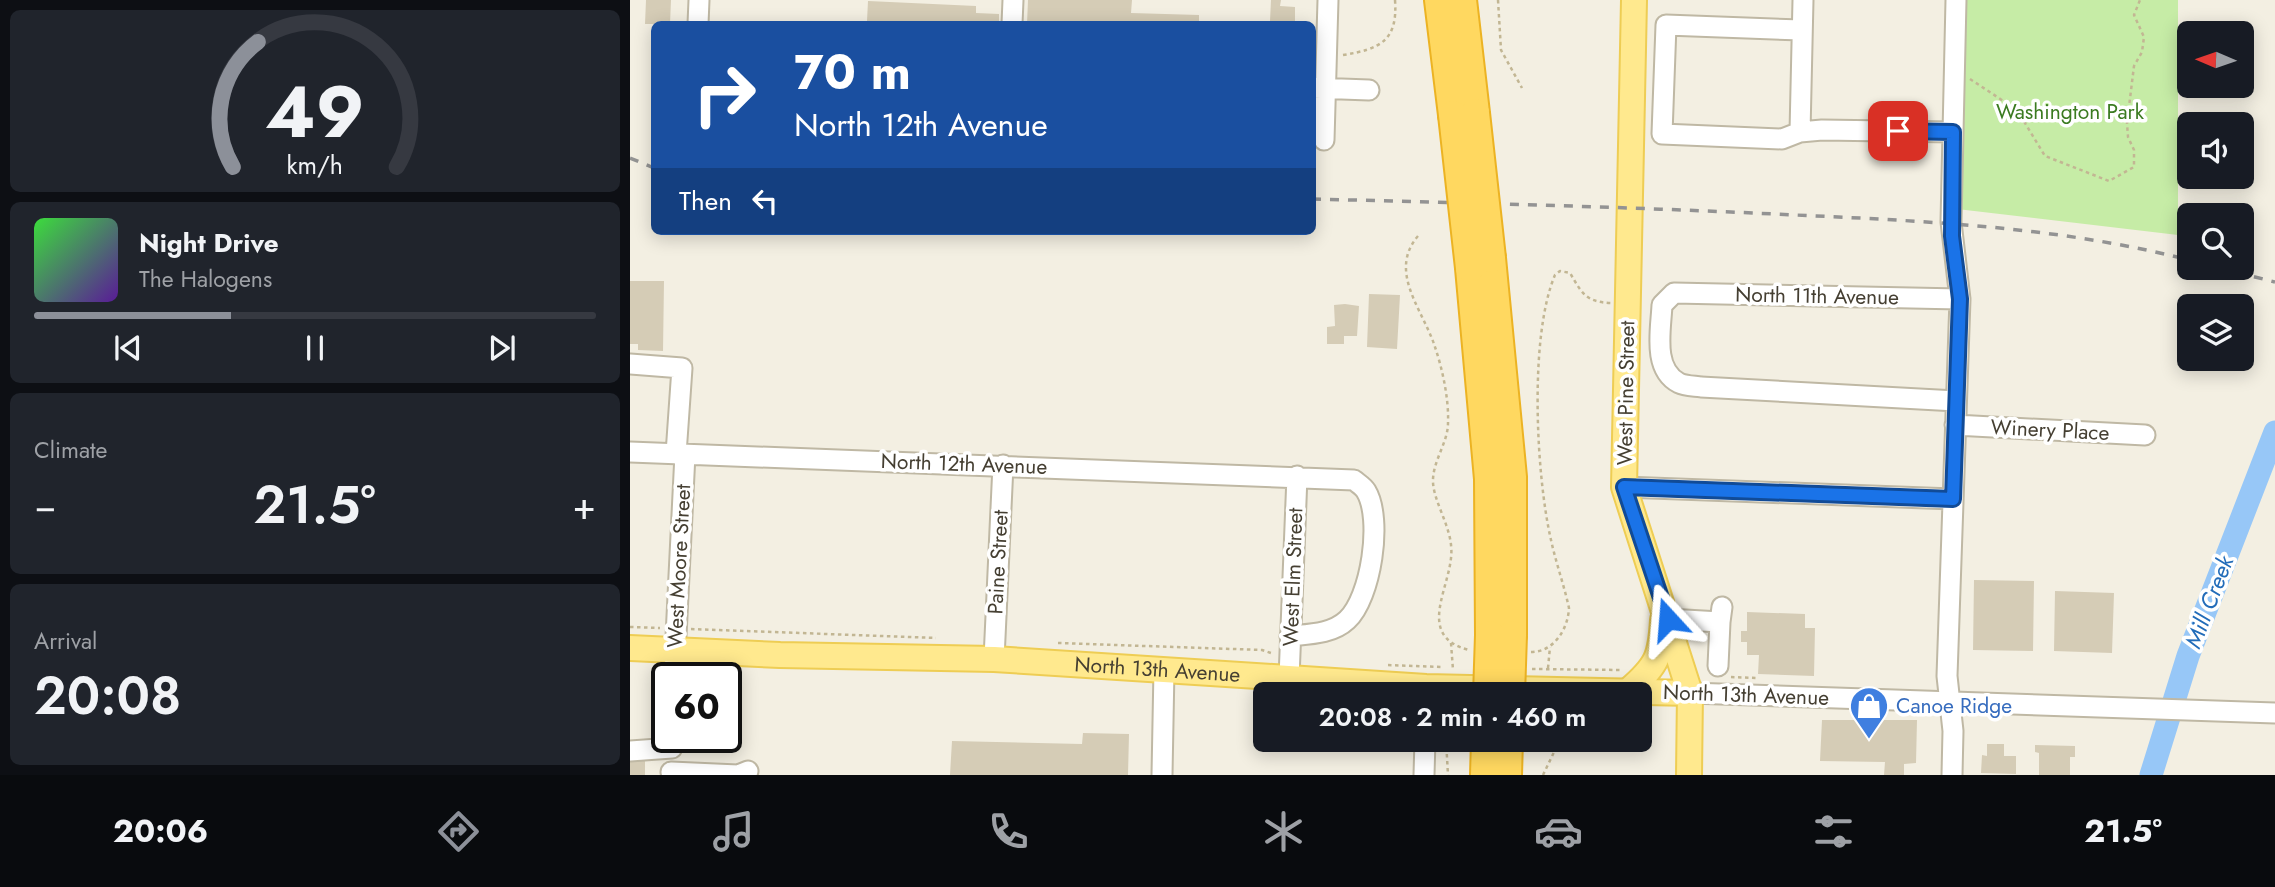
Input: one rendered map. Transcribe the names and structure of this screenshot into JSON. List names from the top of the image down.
{
  "streets": {
    "main road": ["West Pine Street", "North 13th Avenue"],
    "street": [
      "North 11th Avenue",
      "Winery Place",
      "North 12th Avenue",
      "Paine Street",
      "West Moore Street",
      "West Elm Street"
    ]
  },
  "crossings": [
    ["West Pine Street", "North 13th Avenue"],
    ["North 12th Avenue", "Paine Street"],
    ["North 12th Avenue", "West Moore Street"],
    ["North 12th Avenue", "West Elm Street"],
    ["Paine Street", "North 13th Avenue"],
    ["West Moore Street", "North 13th Avenue"],
    ["West Elm Street", "North 13th Avenue"]
  ],
  "water": ["Mill Creek"],
  "parks": ["Washington Park"],
  "places": {
    "shop": ["Canoe Ridge"]
  },
  "north": "left",
  "page": {
    "turn": ["70 m", "North 12th Avenue"],
    "then": "Then",
    "song": ["Night Drive", "The Halogens"],
    "tile": [
      "Climate",
      ["Arrival", "20:08"]
    ],
    "heat": ["−", "21.5°", "+"],
    "limit": "60",
    "trip": "20:08 · 2 min · 460 m",
    "tabs": ["20:06", "21.5°"],
    "gauge": ["49", "km/h"]
  }
}
